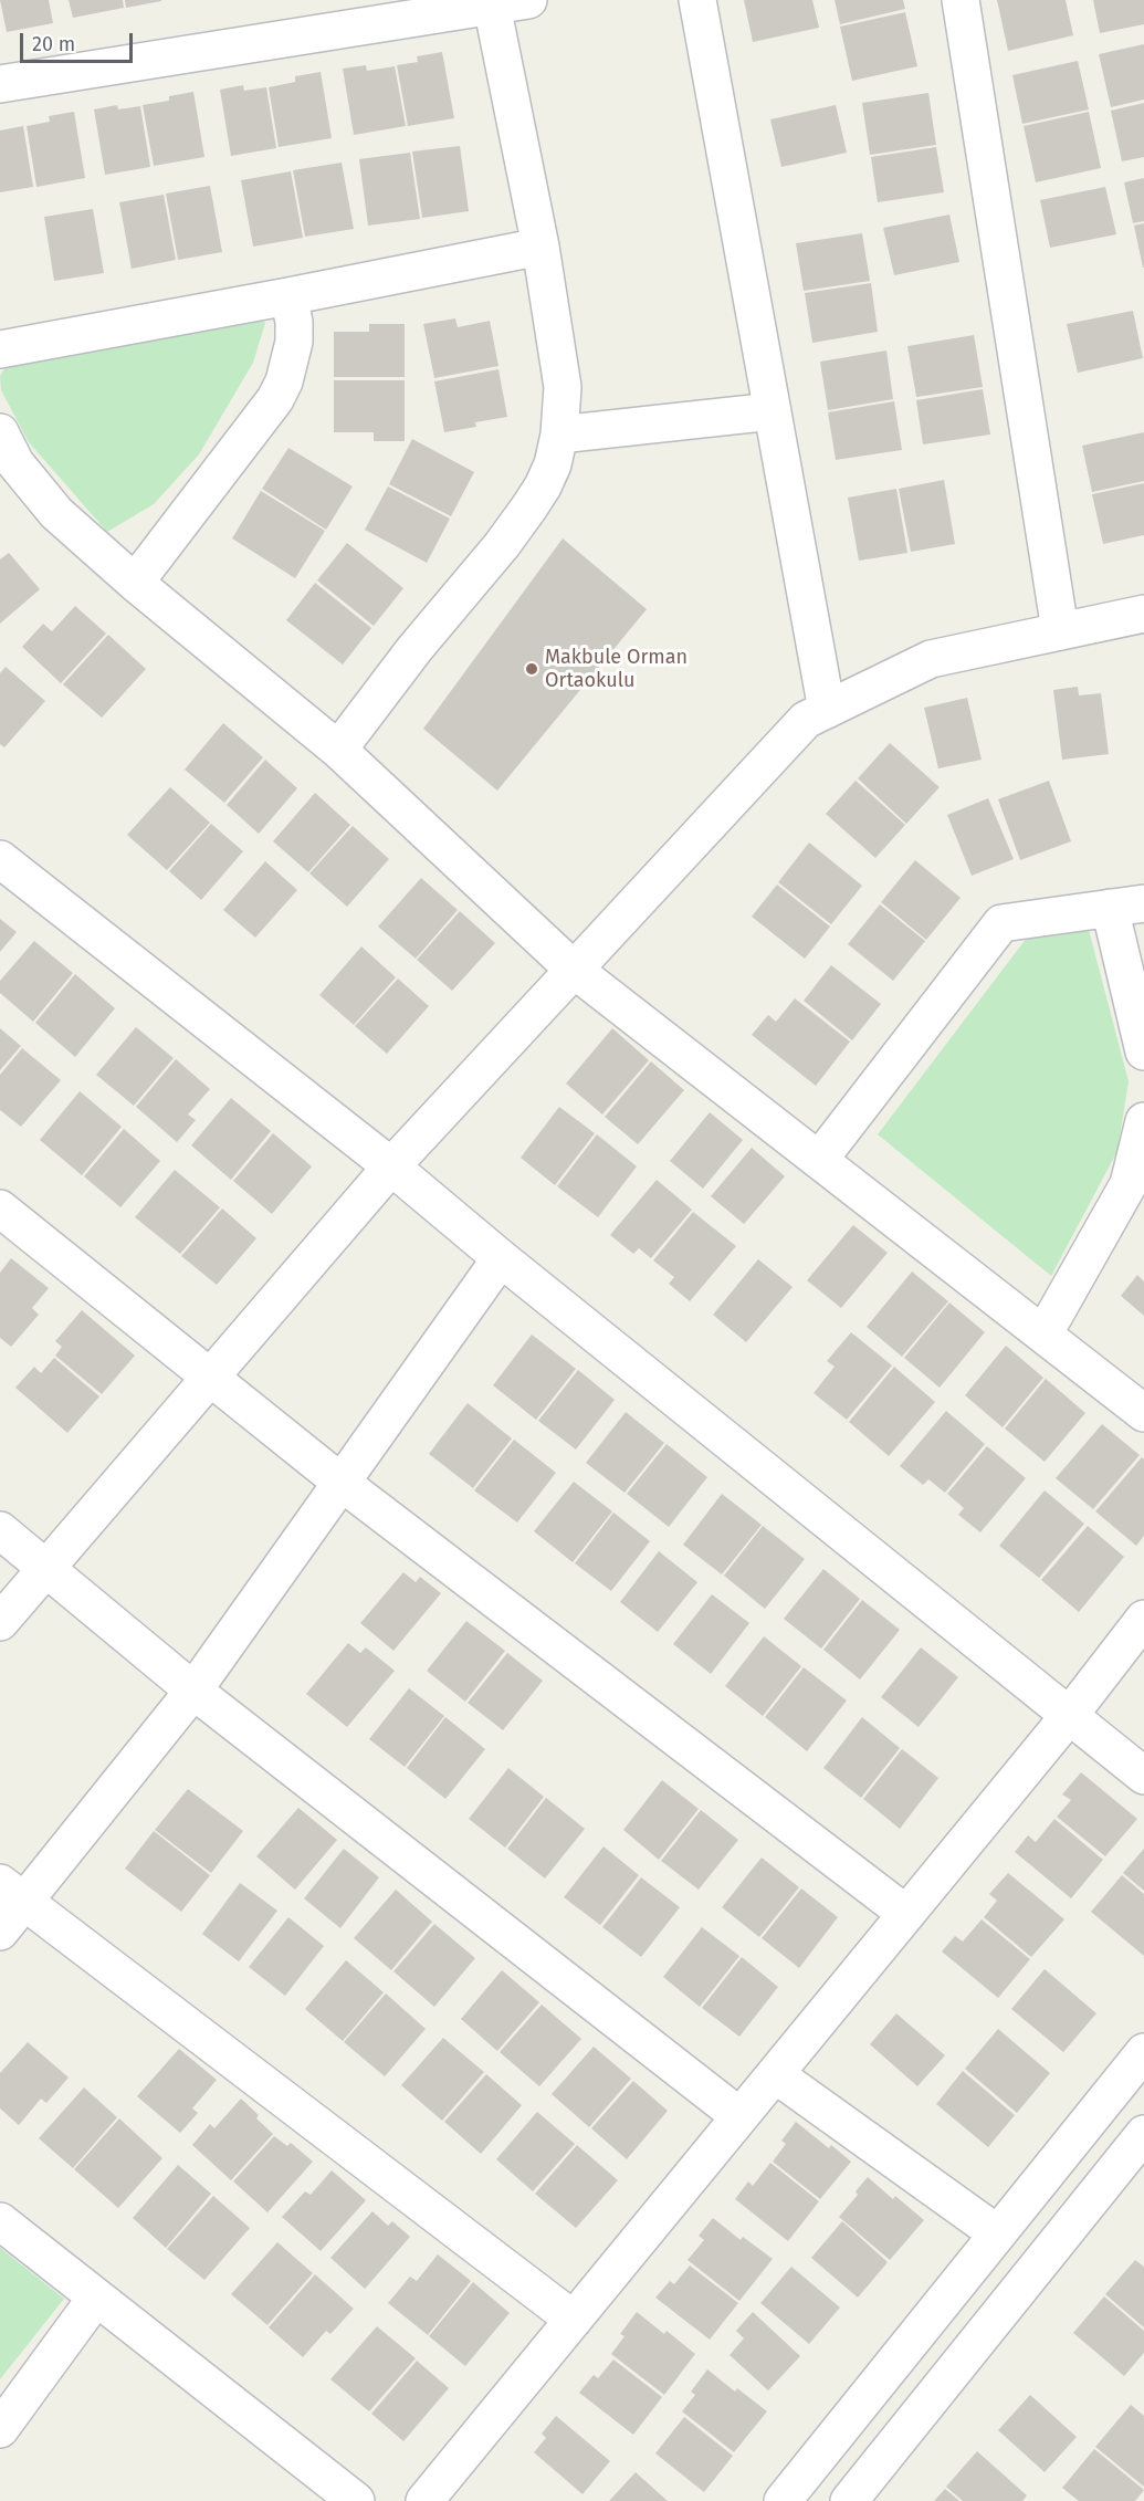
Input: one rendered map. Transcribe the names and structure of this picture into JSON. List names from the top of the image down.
{
  "places": ["Makbule Orman Ortaokulu"],
  "scale_bar": "20 m"
}
